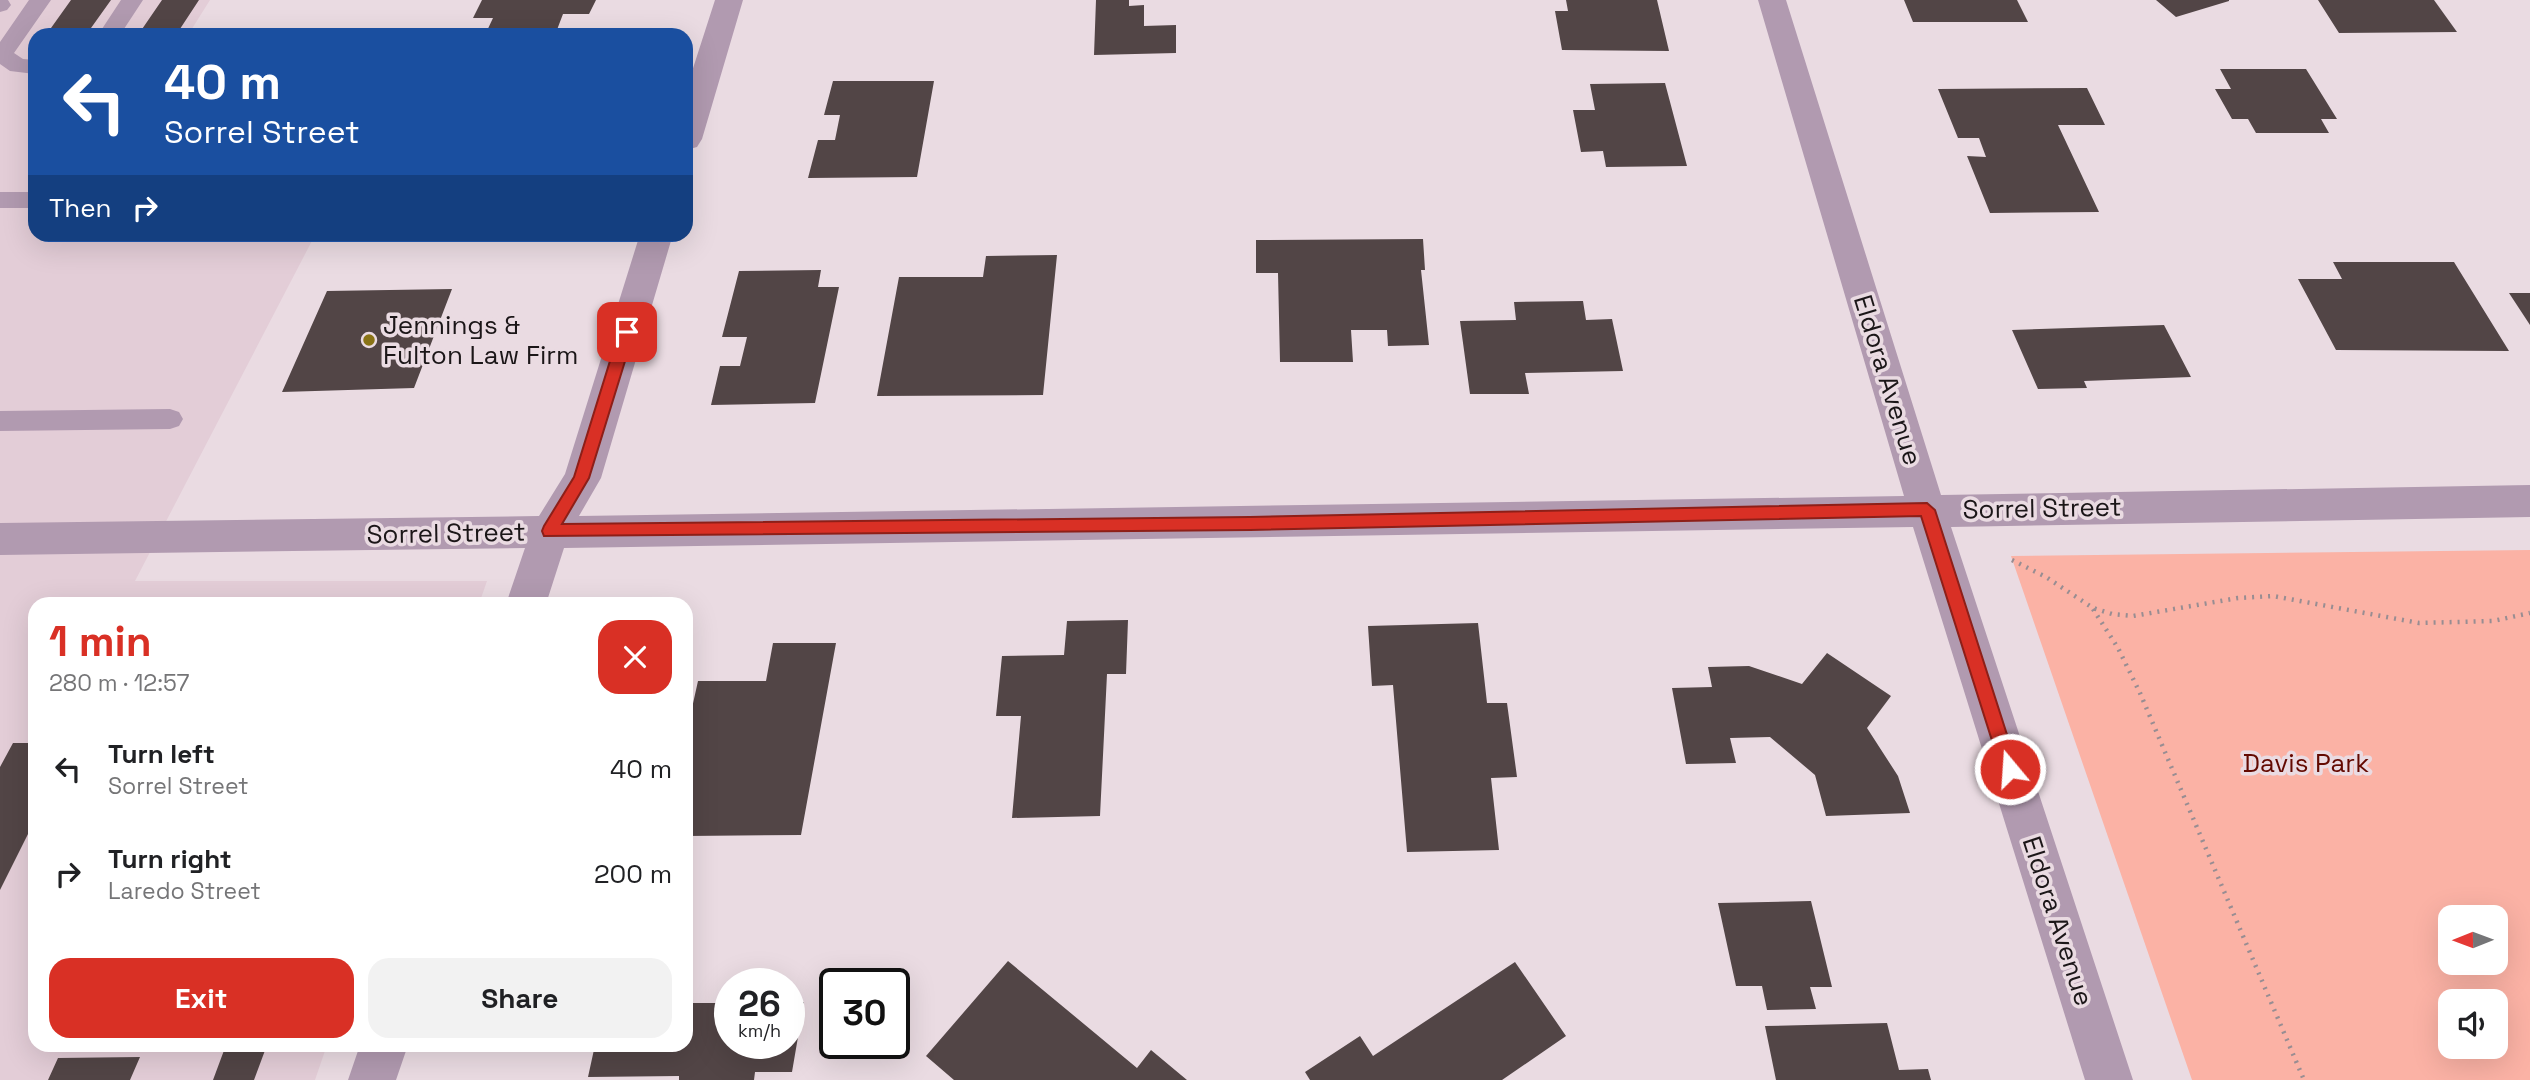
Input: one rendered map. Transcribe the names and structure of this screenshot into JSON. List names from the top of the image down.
{
  "streets": {
    "street": ["Eldora Avenue", "Sorrel Street"]
  },
  "crossings": [
    ["Eldora Avenue", "Sorrel Street"]
  ],
  "parks": ["Davis Park"],
  "places": ["Jennings & Fulton Law Firm"],
  "north": "left",
  "page": {
    "turn": ["40 m", "Sorrel Street"],
    "then": "Then",
    "heading": ["1 min", "280 m · 12:57"],
    "list": [
      {
        "name": "Turn left",
        "note": "Sorrel Street",
        "value": "40 m"
      },
      {
        "name": "Turn right",
        "note": "Laredo Street",
        "value": "200 m"
      }
    ],
    "buttons": ["Exit", "Share"],
    "speed": "26 km/h",
    "limit": "30"
  }
}
